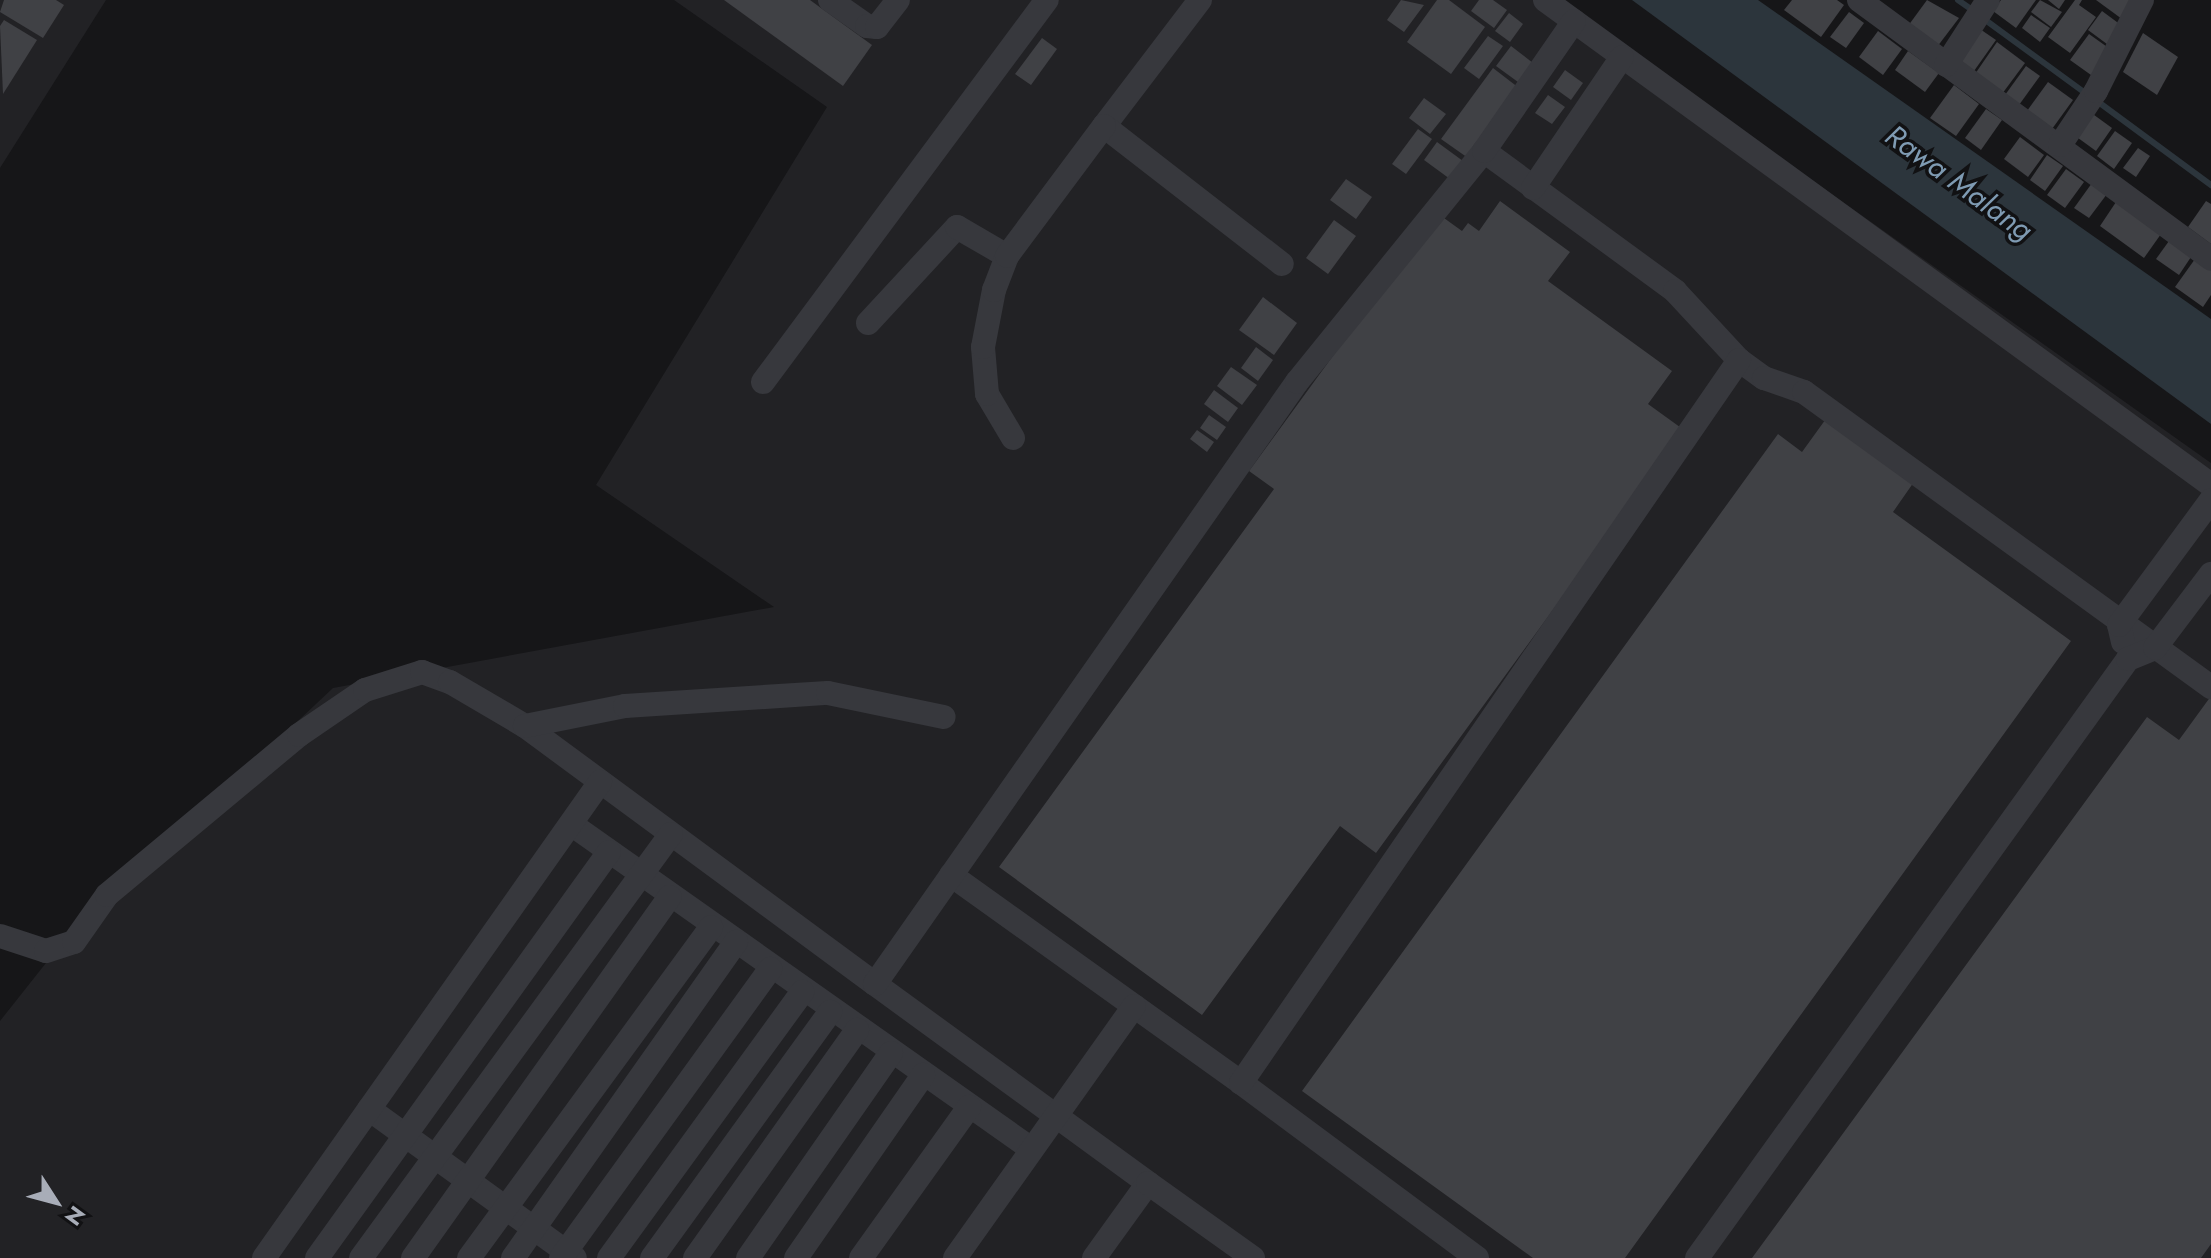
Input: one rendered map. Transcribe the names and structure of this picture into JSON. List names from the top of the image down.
{
  "water": ["Rawa Malang"],
  "north": "bottom right"
}
